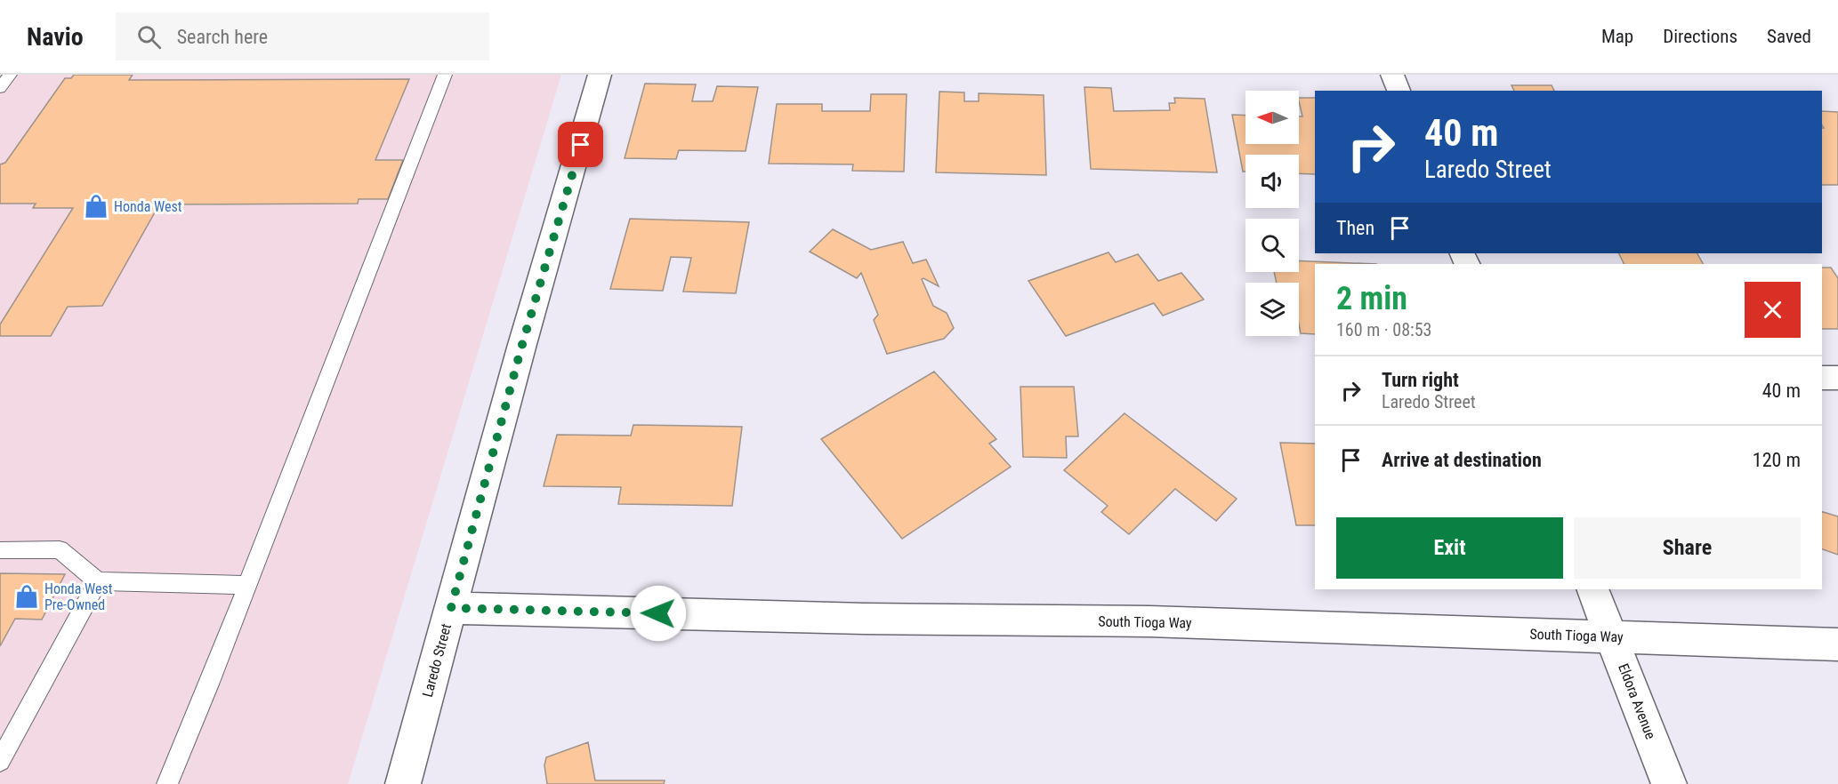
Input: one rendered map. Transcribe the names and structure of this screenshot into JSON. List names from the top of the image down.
{
  "streets": {
    "street": ["South Tioga Way", "Laredo Street", "Eldora Avenue"]
  },
  "crossings": [
    ["South Tioga Way", "Laredo Street"],
    ["South Tioga Way", "Eldora Avenue"]
  ],
  "places": {
    "shop": ["Honda West", "Honda West Pre-Owned"]
  },
  "north": "left",
  "page": {
    "header": "Navio",
    "search": "Search here",
    "nav": ["Map", "Directions", "Saved"],
    "turn": ["40 m", "Laredo Street"],
    "then": "Then",
    "heading": ["2 min", "160 m · 08:53"],
    "list": [
      {
        "name": "Turn right",
        "note": "Laredo Street",
        "value": "40 m"
      },
      {
        "name": "Arrive at destination",
        "value": "120 m"
      }
    ],
    "buttons": ["Exit", "Share"]
  }
}
